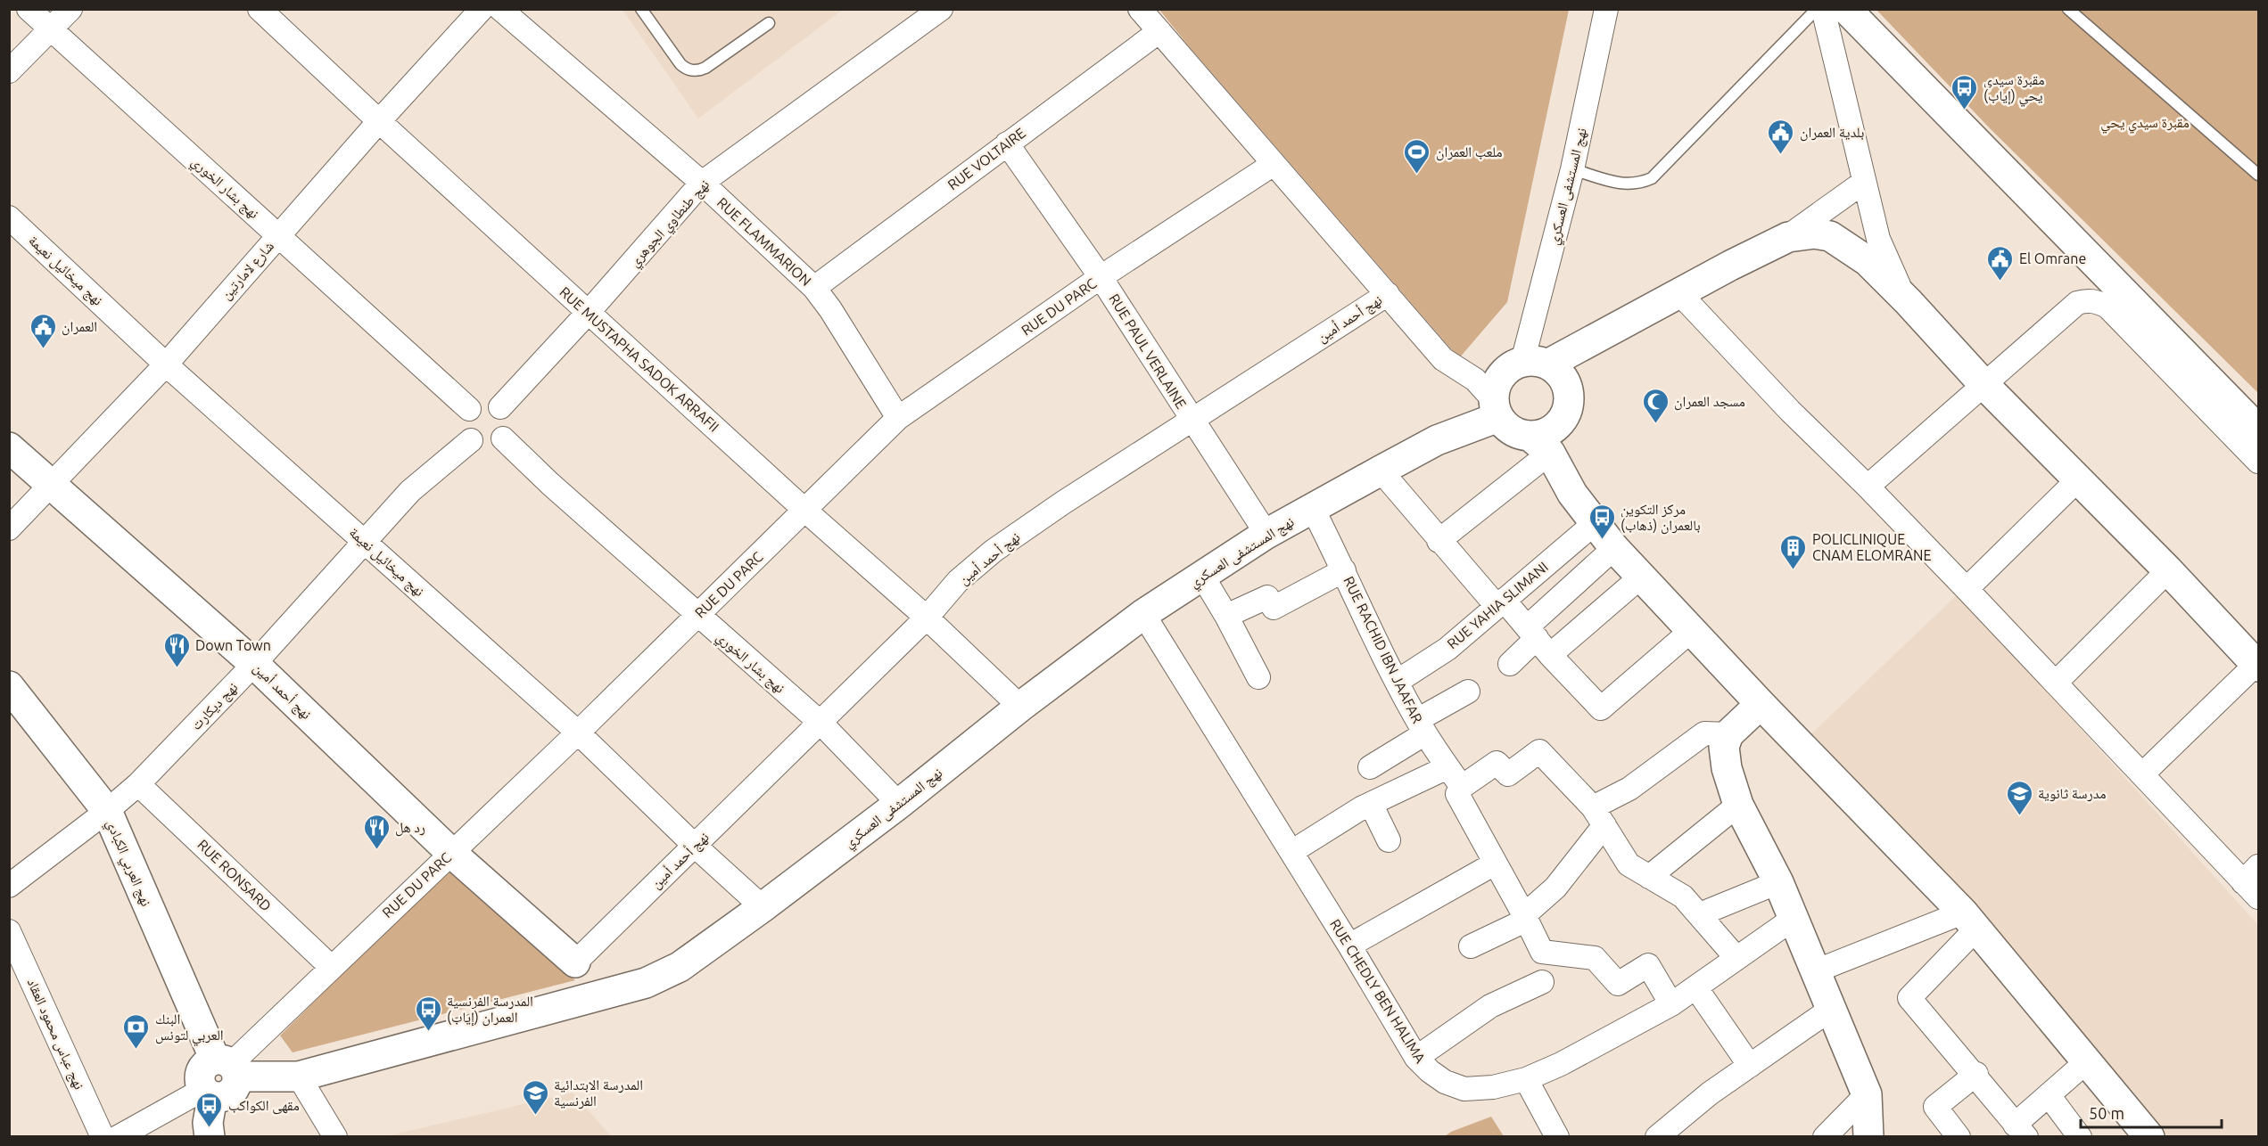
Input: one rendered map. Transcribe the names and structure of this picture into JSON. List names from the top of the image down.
{
  "streets": {
    "street": [
      "RUE VOLTAIRE",
      "نهج المستشفى العسكري",
      "نهج بشار الخوري",
      "نهج طنطاوي الجوهري",
      "RUE FLAMMARION",
      "نهج ميخائيل نعيمة",
      "شارع لامارتين",
      "RUE DU PARC",
      "نهج أحمد أمين",
      "RUE PAUL VERLAINE",
      "RUE MUSTAPHA SADOK ARRAFII",
      "RUE YAHIA SLIMANI",
      "RUE RACHID IBN JAAFAR",
      "نهج ديكارت",
      "نهج العربي الكبادي",
      "RUE RONSARD",
      "RUE CHEDLY BEN HALIMA",
      "نهج عباس محمود العقاد"
    ]
  },
  "crossings": [
    ["RUE VOLTAIRE", "RUE FLAMMARION"],
    ["RUE VOLTAIRE", "RUE PAUL VERLAINE"],
    ["نهج المستشفى العسكري", "نهج بشار الخوري"],
    ["نهج المستشفى العسكري", "نهج ميخائيل نعيمة"],
    ["نهج المستشفى العسكري", "RUE DU PARC"],
    ["نهج المستشفى العسكري", "RUE PAUL VERLAINE"],
    ["نهج المستشفى العسكري", "RUE MUSTAPHA SADOK ARRAFII"],
    ["نهج المستشفى العسكري", "RUE RACHID IBN JAAFAR"],
    ["نهج المستشفى العسكري", "نهج العربي الكبادي"],
    ["نهج المستشفى العسكري", "RUE CHEDLY BEN HALIMA"],
    ["نهج بشار الخوري", "نهج طنطاوي الجوهري"],
    ["نهج بشار الخوري", "شارع لامارتين"],
    ["نهج بشار الخوري", "RUE DU PARC"],
    ["نهج بشار الخوري", "نهج أحمد أمين"],
    ["نهج بشار الخوري", "نهج ديكارت"],
    ["نهج طنطاوي الجوهري", "RUE FLAMMARION"],
    ["نهج طنطاوي الجوهري", "RUE MUSTAPHA SADOK ARRAFII"],
    ["نهج طنطاوي الجوهري", "نهج ديكارت"],
    ["RUE FLAMMARION", "RUE DU PARC"],
    ["نهج ميخائيل نعيمة", "شارع لامارتين"],
    ["نهج ميخائيل نعيمة", "RUE DU PARC"],
    ["نهج ميخائيل نعيمة", "نهج أحمد أمين"],
    ["نهج ميخائيل نعيمة", "نهج ديكارت"],
    ["شارع لامارتين", "نهج أحمد أمين"],
    ["شارع لامارتين", "RUE MUSTAPHA SADOK ARRAFII"],
    ["RUE DU PARC", "نهج أحمد أمين"],
    ["RUE DU PARC", "RUE PAUL VERLAINE"],
    ["RUE DU PARC", "RUE MUSTAPHA SADOK ARRAFII"],
    ["RUE DU PARC", "نهج العربي الكبادي"],
    ["RUE DU PARC", "RUE RONSARD"],
    ["نهج أحمد أمين", "RUE PAUL VERLAINE"],
    ["نهج أحمد أمين", "RUE MUSTAPHA SADOK ARRAFII"],
    ["نهج أحمد أمين", "نهج ديكارت"],
    ["RUE YAHIA SLIMANI", "RUE RACHID IBN JAAFAR"],
    ["نهج ديكارت", "نهج العربي الكبادي"],
    ["نهج ديكارت", "RUE RONSARD"]
  ],
  "parks": ["مقبرة سيدي يحي"],
  "places": {
    "bus stop": [
      "مقبرة سيدي يحي (إياب)",
      "مركز التكوين بالعمران (ذهاب)",
      "المدرسة الفرنسية العمران (إياب)",
      "مقهى الكواكب"
    ],
    "public building": ["بلدية العمران", "El Omrane", "العمران"],
    "sports": ["ملعب العمران"],
    "mosque": ["مسجد العمران"],
    "building": ["POLICLINIQUE CNAM ELOMRANE"],
    "restaurant": ["Down Town", "رد هل"],
    "school or university": ["مدرسة ثانوية", "المدرسة الابتدائية الفرنسية"],
    "bank": ["البنك العربي لتونس"]
  },
  "scale_bar": "50 m"
}
